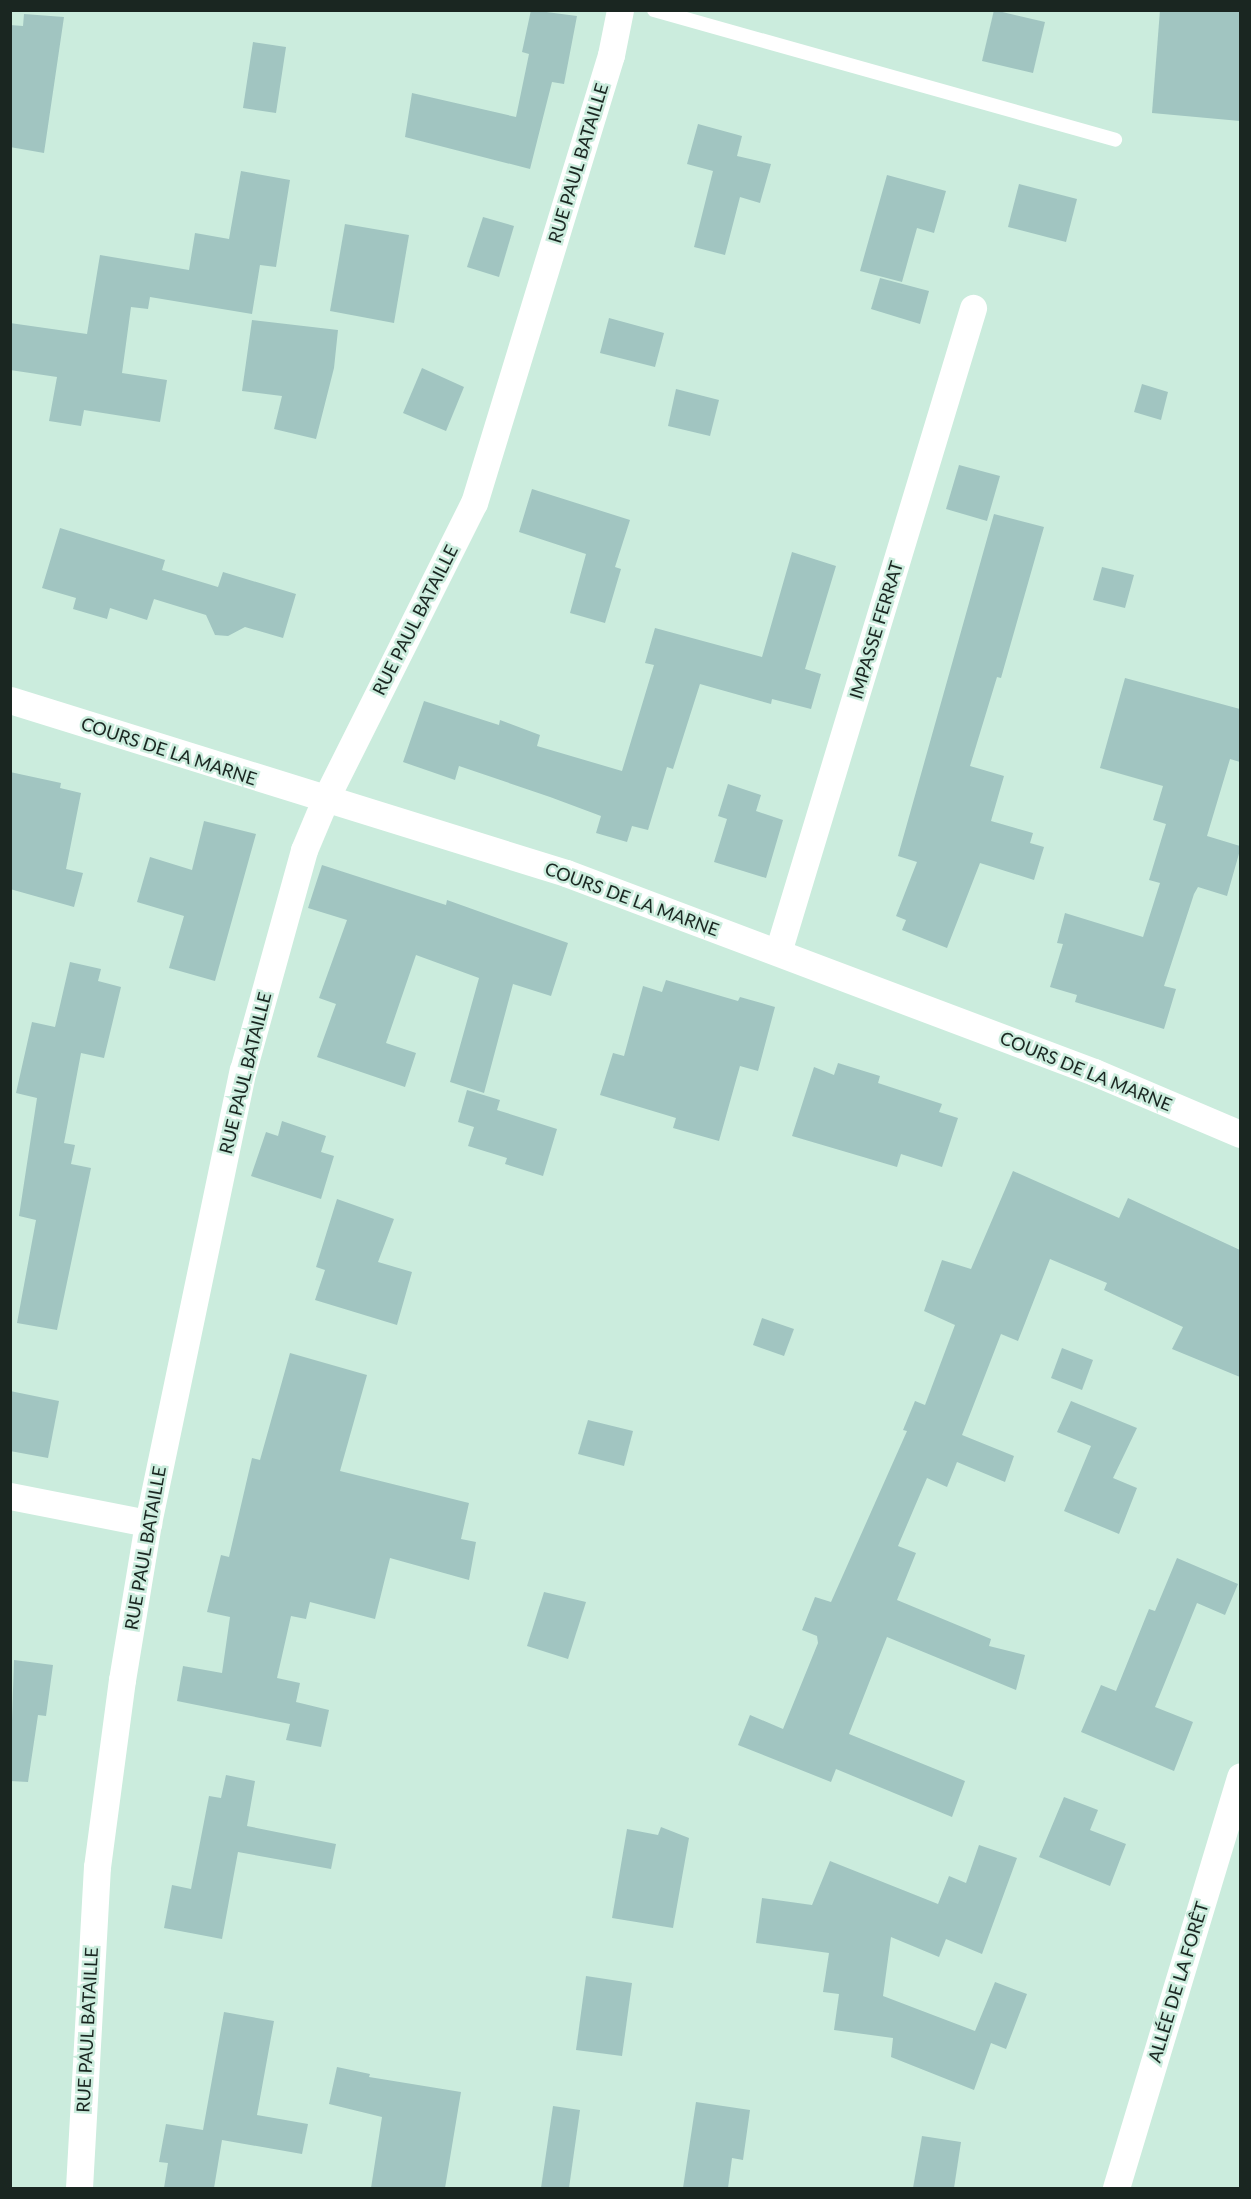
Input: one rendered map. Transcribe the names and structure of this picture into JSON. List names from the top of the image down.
{
  "streets": {
    "street": [
      "RUE PAUL BATAILLE",
      "IMPASSE FERRAT",
      "COURS DE LA MARNE",
      "ALLÉE DE LA FORÊT"
    ]
  },
  "crossings": [
    ["RUE PAUL BATAILLE", "COURS DE LA MARNE"],
    ["IMPASSE FERRAT", "COURS DE LA MARNE"]
  ]
}
